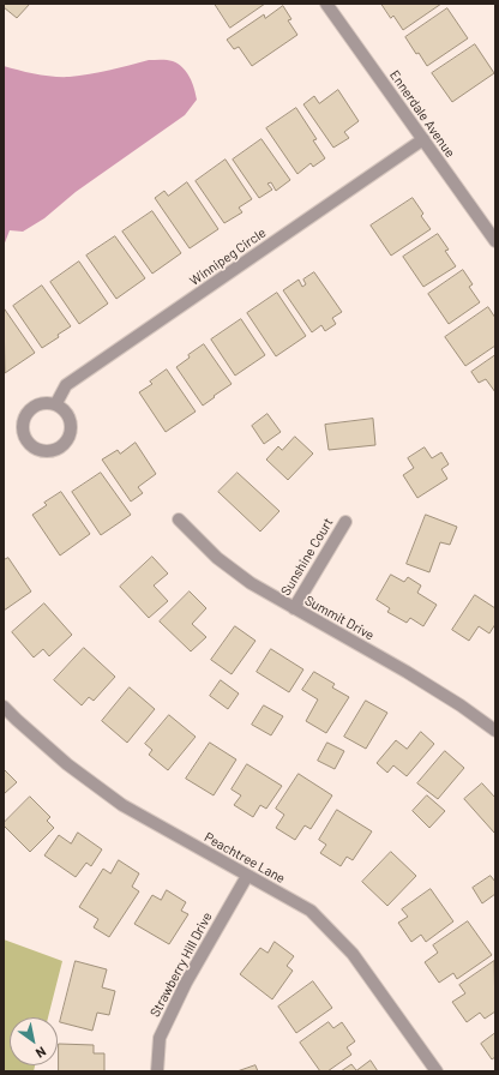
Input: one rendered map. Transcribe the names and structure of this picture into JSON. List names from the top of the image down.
{
  "streets": {
    "street": [
      "Ennerdale Avenue",
      "Winnipeg Circle",
      "Sunshine Court",
      "Summit Drive",
      "Peachtree Lane",
      "Strawberry Hill Drive"
    ]
  },
  "crossings": [
    ["Ennerdale Avenue", "Winnipeg Circle"],
    ["Sunshine Court", "Summit Drive"],
    ["Peachtree Lane", "Strawberry Hill Drive"]
  ],
  "north": "bottom right"
}
